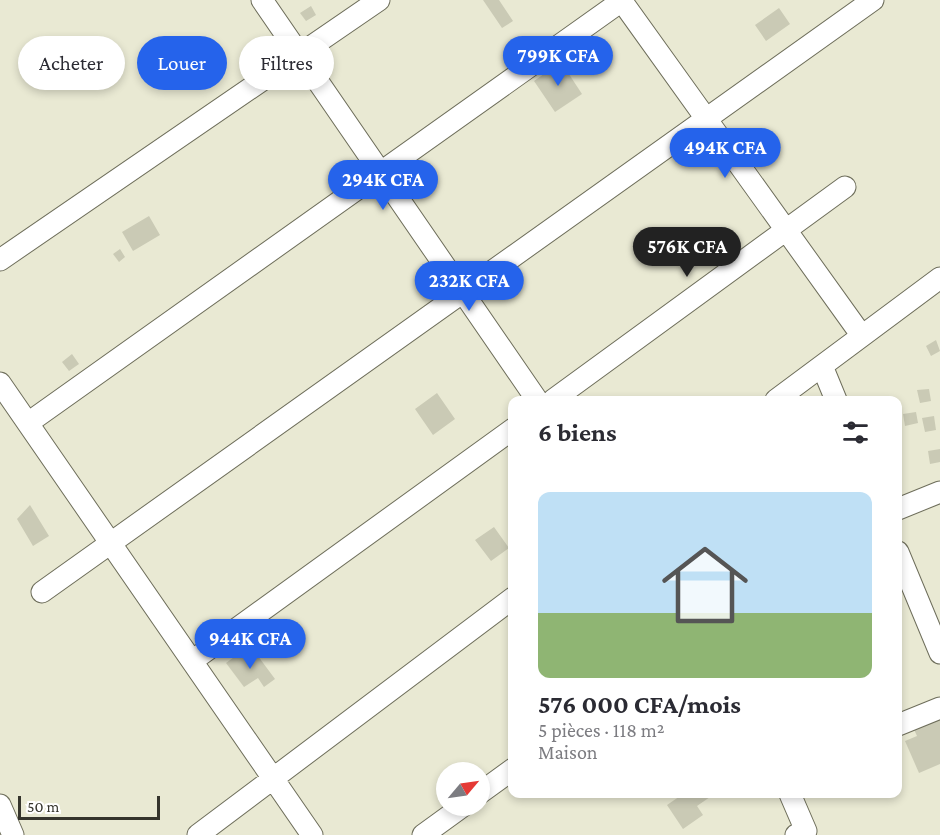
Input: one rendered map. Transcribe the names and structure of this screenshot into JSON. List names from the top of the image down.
{
  "scale_bar": "50 m",
  "north": "top right",
  "page": {
    "price": [
      "799K CFA",
      "494K CFA",
      "294K CFA",
      "576K CFA",
      "232K CFA",
      "944K CFA"
    ],
    "chip": ["Acheter", "Louer", "Filtres"],
    "heading": "6 biens",
    "list": [
      {
        "name": "576 000 CFA/mois",
        "note": "5 pièces · 118 m² · Maison"
      }
    ],
    "scale": "50 m"
  }
}
